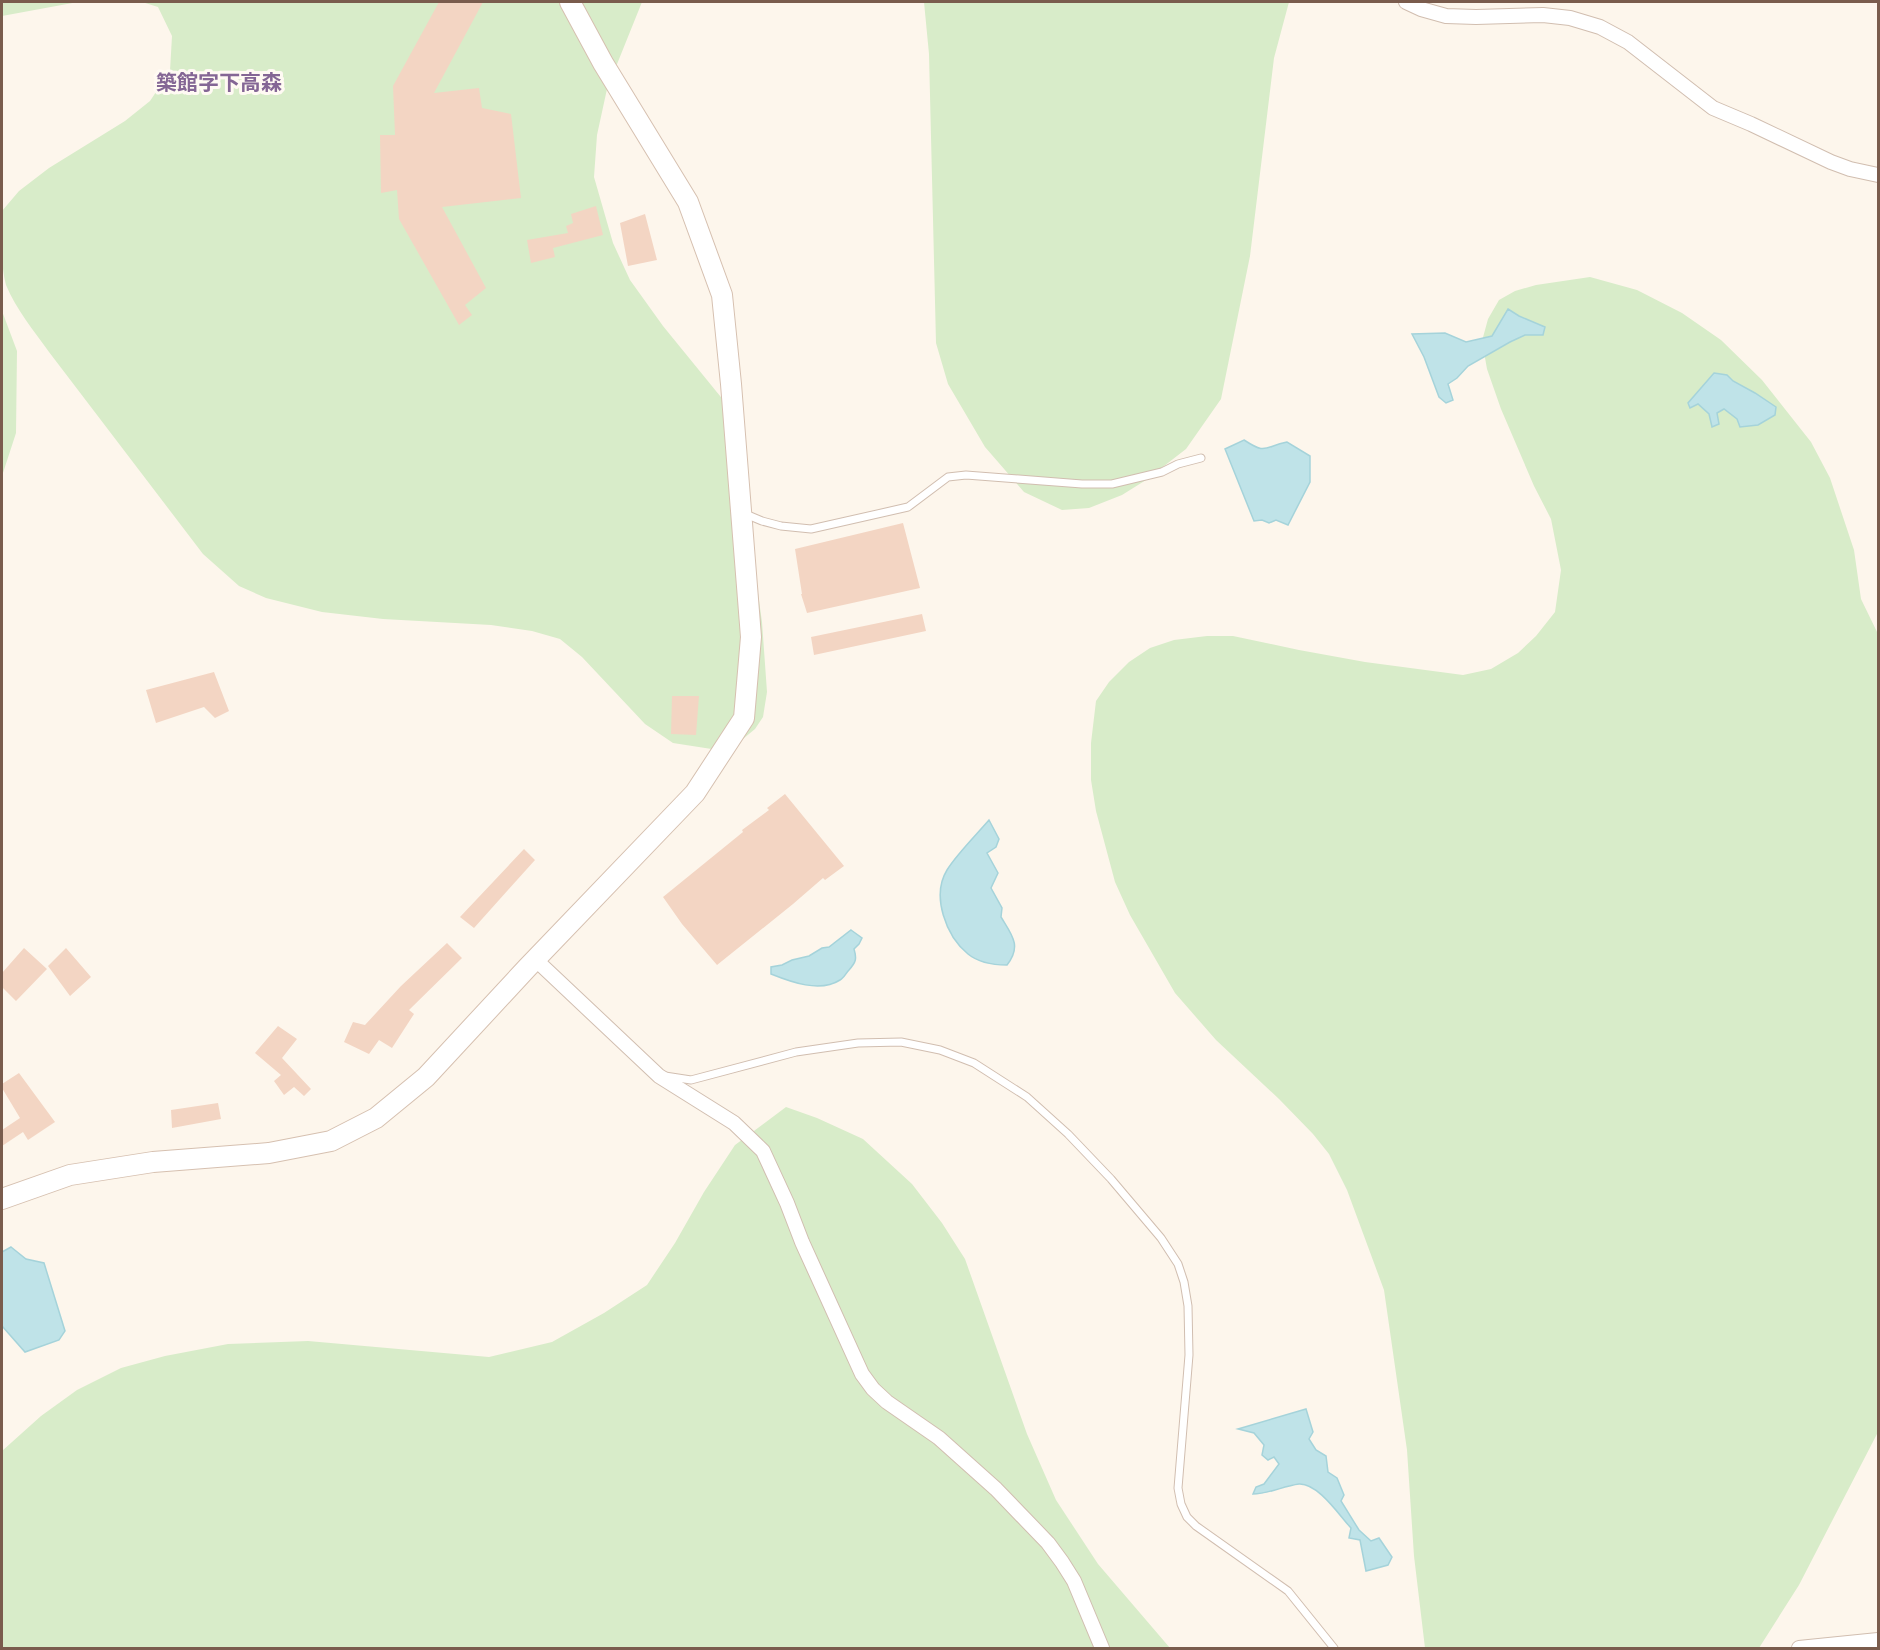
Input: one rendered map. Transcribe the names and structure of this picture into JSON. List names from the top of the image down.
{
  "districts": ["築館字下高森"]
}
